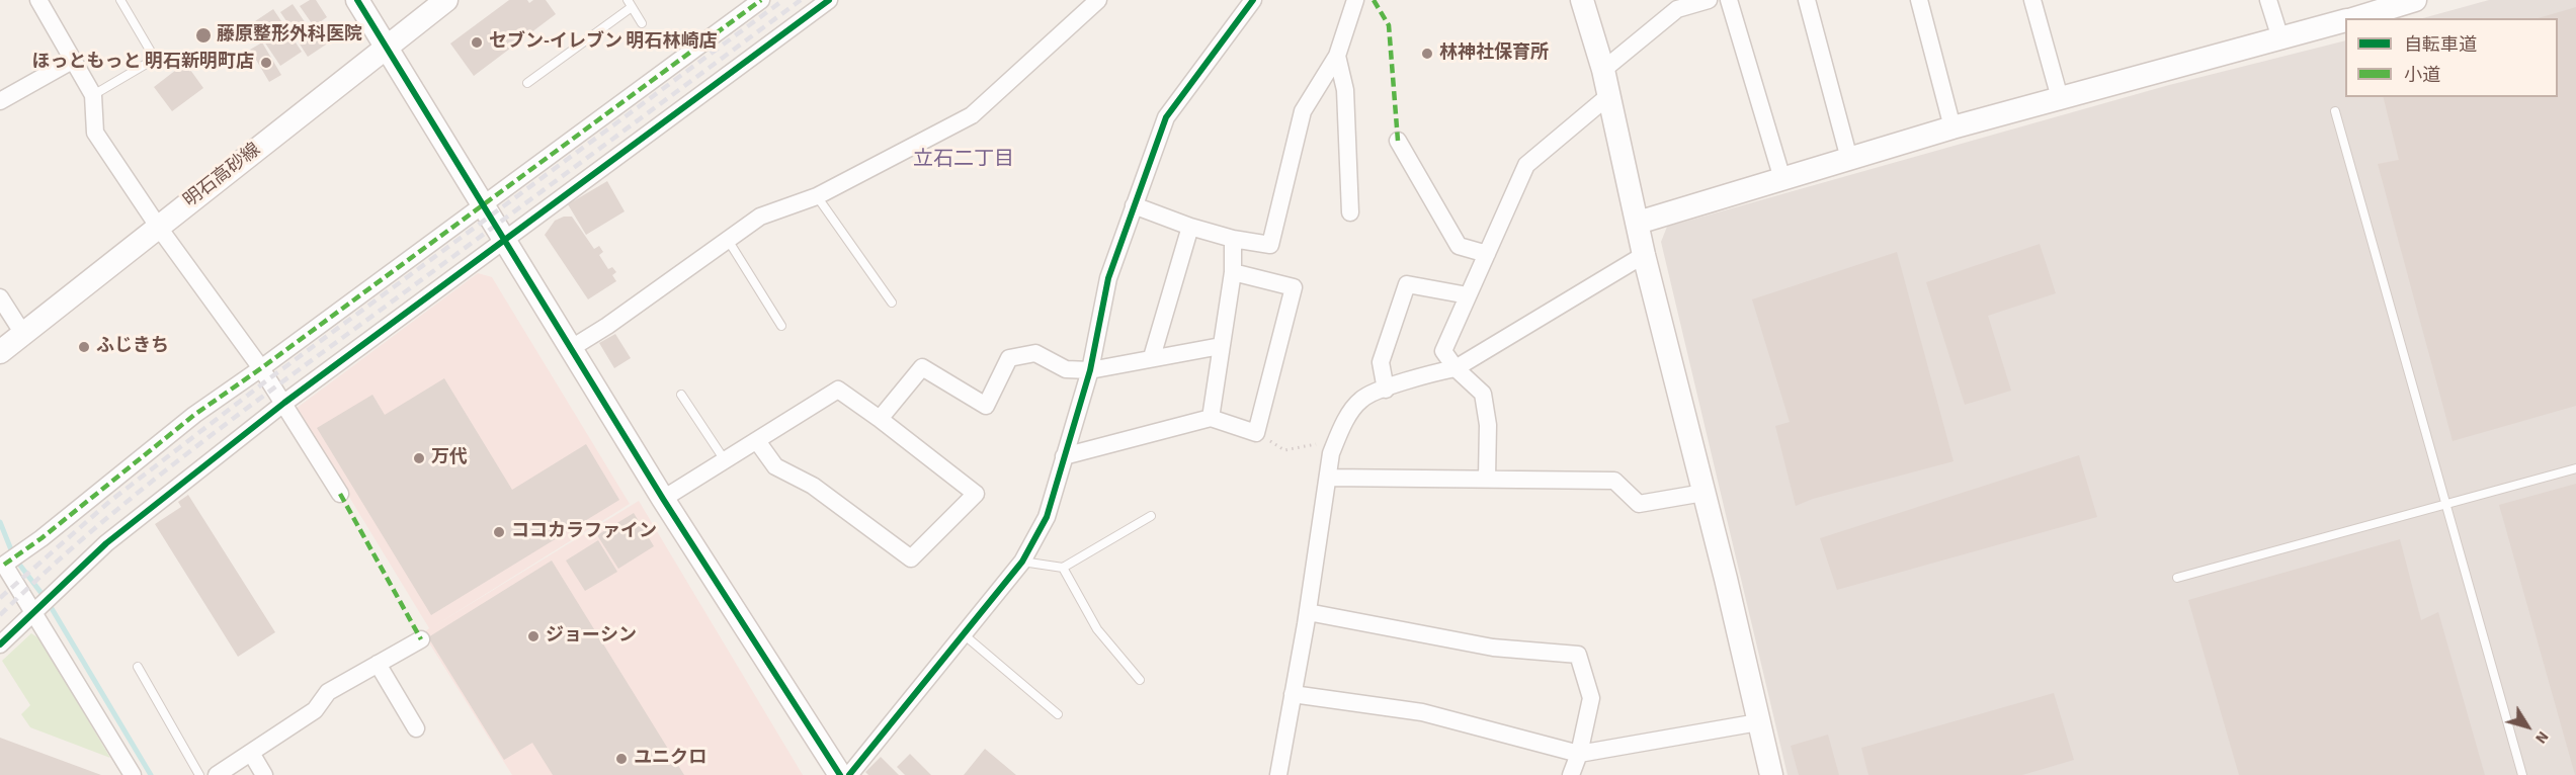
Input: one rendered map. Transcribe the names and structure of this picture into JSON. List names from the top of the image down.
{
  "streets": {
    "street": ["明石高砂線"]
  },
  "districts": ["立石二丁目"],
  "places": [
    "藤原整形外科医院",
    "セブン-イレブン 明石林崎店",
    "林神社保育所",
    "ほっともっと 明石新明町店",
    "ふじきち",
    "万代",
    "ココカラファイン",
    "ジョーシン",
    "ユニクロ"
  ],
  "legend": ["自転車道", "小道"],
  "north": "bottom right"
}
